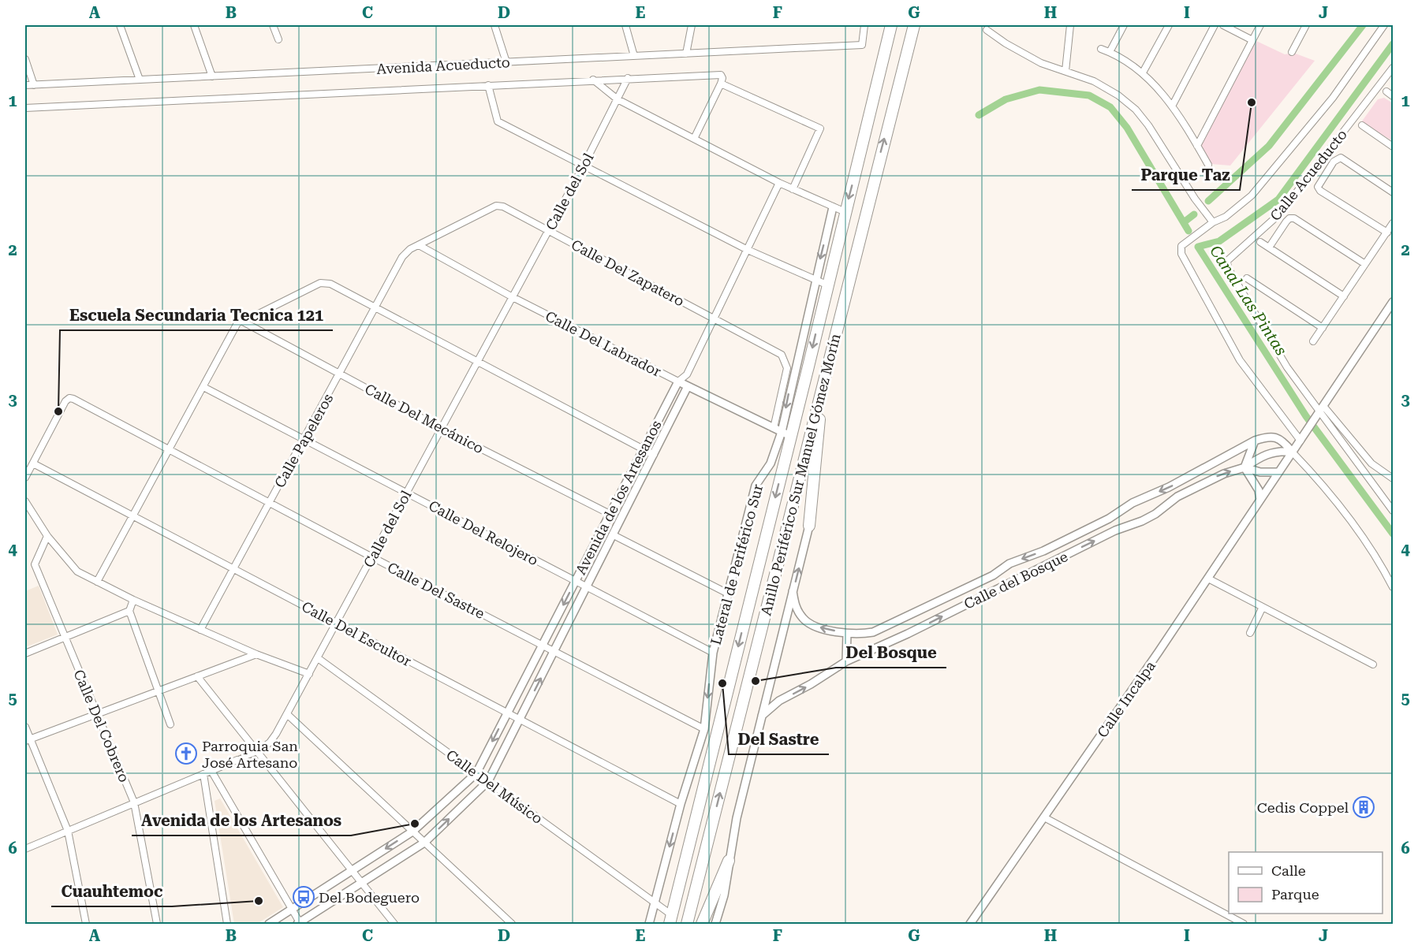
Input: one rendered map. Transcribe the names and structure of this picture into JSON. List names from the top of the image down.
{
  "streets": {
    "highway": ["Anillo Periférico Sur Manuel Gómez Morín"],
    "street": [
      "Avenida Acueducto",
      "Calle Acueducto",
      "Calle del Sol",
      "Calle Del Zapatero",
      "Calle Del Labrador",
      "Calle Del Mecánico",
      "Calle Papeleros",
      "Avenida de los Artesanos",
      "Calle Del Relojero",
      "Lateral de Periférico Sur",
      "Calle del Bosque",
      "Calle Del Sastre",
      "Calle Del Escultor",
      "Calle Incalpa",
      "Calle Del Cobrero",
      "Calle Del Músico"
    ]
  },
  "crossings": [
    ["Avenida Acueducto", "Calle del Sol"],
    ["Calle del Sol", "Calle Del Zapatero"],
    ["Calle del Sol", "Calle Del Labrador"],
    ["Calle del Sol", "Calle Del Mecánico"],
    ["Calle del Sol", "Calle Del Relojero"],
    ["Calle del Sol", "Calle Del Sastre"],
    ["Calle del Sol", "Calle Del Escultor"],
    ["Calle del Sol", "Calle Del Cobrero"],
    ["Calle del Sol", "Calle Del Músico"],
    ["Calle Del Zapatero", "Calle Del Labrador"],
    ["Calle Del Zapatero", "Calle Papeleros"],
    ["Calle Del Zapatero", "Anillo Periférico Sur Manuel Gómez Morín"],
    ["Calle Del Zapatero", "Avenida de los Artesanos"],
    ["Calle Del Zapatero", "Lateral de Periférico Sur"],
    ["Calle Del Labrador", "Anillo Periférico Sur Manuel Gómez Morín"],
    ["Calle Del Labrador", "Avenida de los Artesanos"],
    ["Calle Del Labrador", "Lateral de Periférico Sur"],
    ["Calle Del Mecánico", "Calle Papeleros"],
    ["Calle Del Mecánico", "Avenida de los Artesanos"],
    ["Calle Papeleros", "Calle Del Relojero"],
    ["Calle Papeleros", "Calle Del Sastre"],
    ["Calle Papeleros", "Calle Del Escultor"],
    ["Anillo Periférico Sur Manuel Gómez Morín", "Lateral de Periférico Sur"],
    ["Anillo Periférico Sur Manuel Gómez Morín", "Calle Del Músico"],
    ["Avenida de los Artesanos", "Calle Del Relojero"],
    ["Avenida de los Artesanos", "Calle Del Sastre"],
    ["Avenida de los Artesanos", "Calle Del Escultor"],
    ["Avenida de los Artesanos", "Calle Del Músico"],
    ["Calle Del Relojero", "Lateral de Periférico Sur"],
    ["Lateral de Periférico Sur", "Calle Del Sastre"],
    ["Lateral de Periférico Sur", "Calle Del Escultor"],
    ["Lateral de Periférico Sur", "Calle Del Músico"],
    ["Calle del Bosque", "Calle Incalpa"],
    ["Calle Del Sastre", "Calle Del Escultor"]
  ],
  "water": ["Canal Las Pintas"],
  "places": {
    "other": [
      "Parque Taz",
      "Escuela Secundaria Tecnica 121",
      "Del Bosque",
      "Del Sastre",
      "Avenida de los Artesanos",
      "Cuauhtemoc"
    ],
    "church": ["Parroquia San José Artesano"],
    "building": ["Cedis Coppel"],
    "bus stop": ["Del Bodeguero"]
  },
  "legend": ["Calle", "Parque"],
  "grid": {
    "columns": [
      "A",
      "B",
      "C",
      "D",
      "E",
      "F",
      "G",
      "H",
      "I",
      "J"
    ],
    "rows": [
      "1",
      "2",
      "3",
      "4",
      "5",
      "6"
    ]
  }
}
